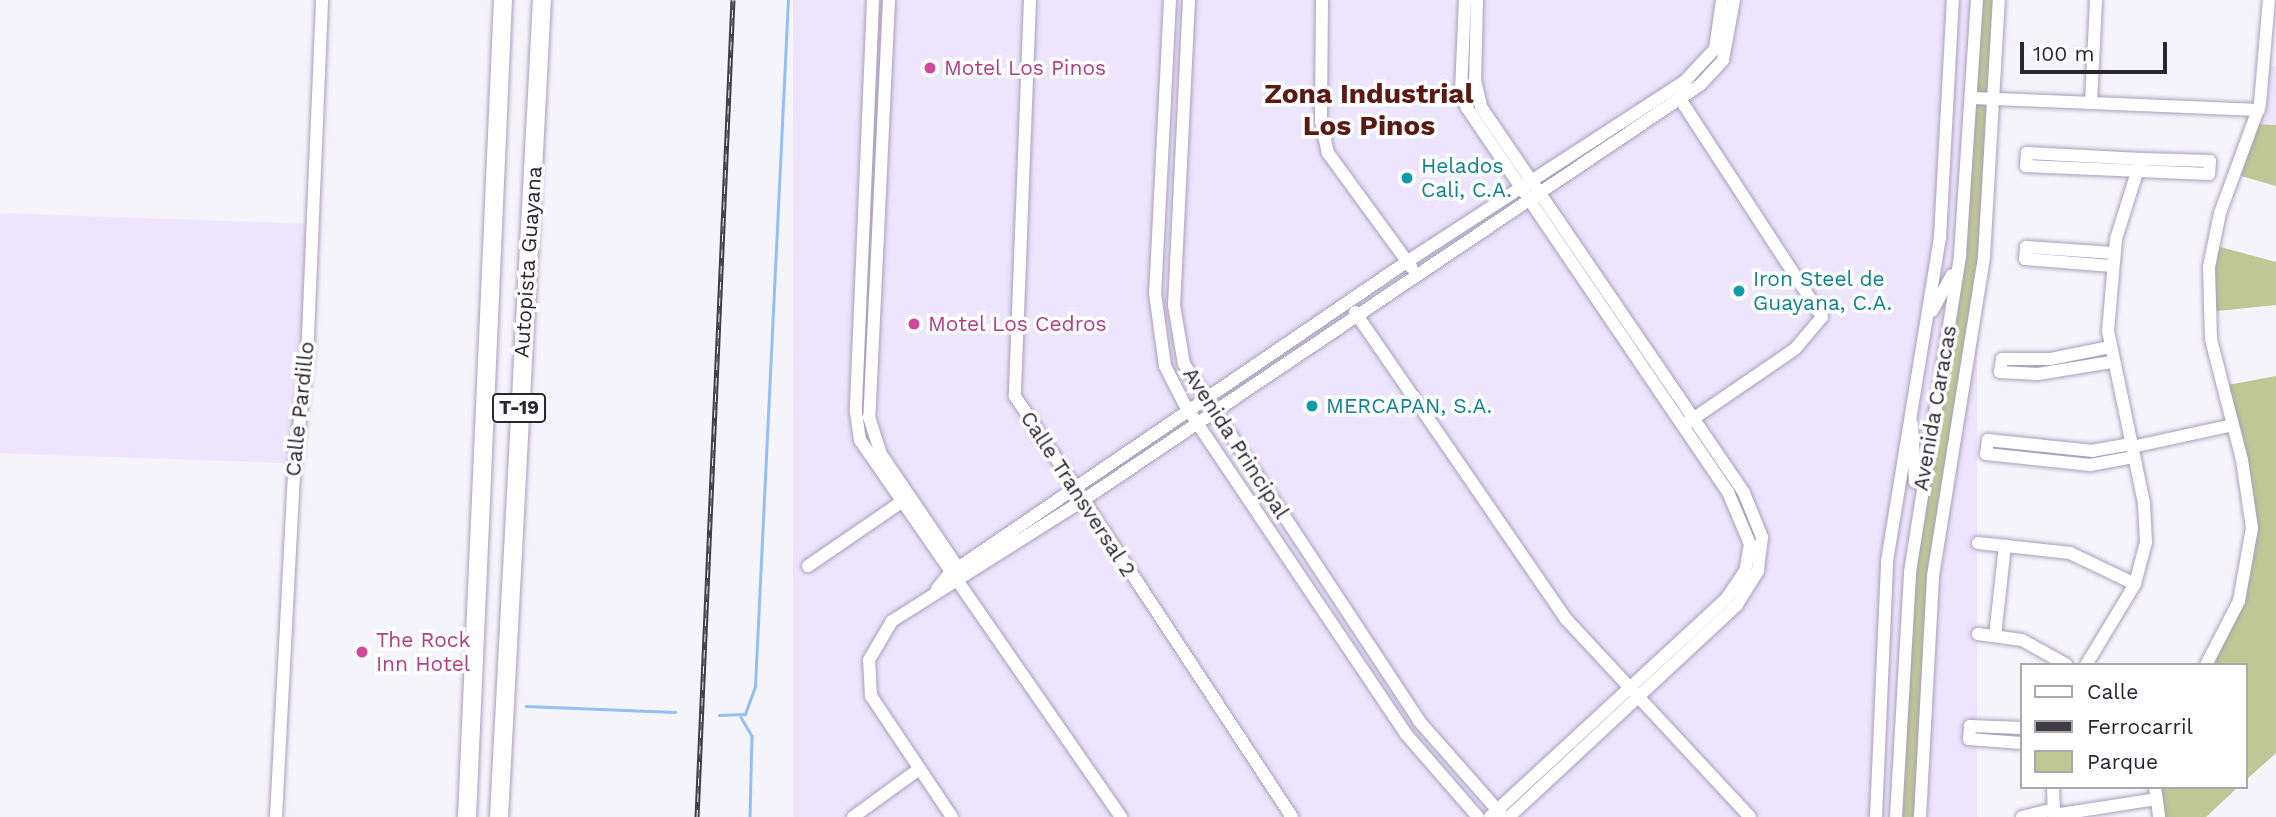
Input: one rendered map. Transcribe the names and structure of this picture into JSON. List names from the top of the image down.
{
  "streets": {
    "highway": ["Autopista Guayana", "T-19"],
    "street": [
      "Avenida Caracas",
      "Calle Pardillo",
      "Avenida Principal",
      "Calle Transversal 2"
    ]
  },
  "districts": ["Zona Industrial Los Pinos"],
  "places": [
    "Motel Los Pinos",
    "Helados Cali, C.A.",
    "Iron Steel de Guayana, C.A.",
    "Motel Los Cedros",
    "MERCAPAN, S.A.",
    "The Rock Inn Hotel"
  ],
  "legend": ["Calle", "Ferrocarril", "Parque"],
  "scale_bar": "100 m"
}
